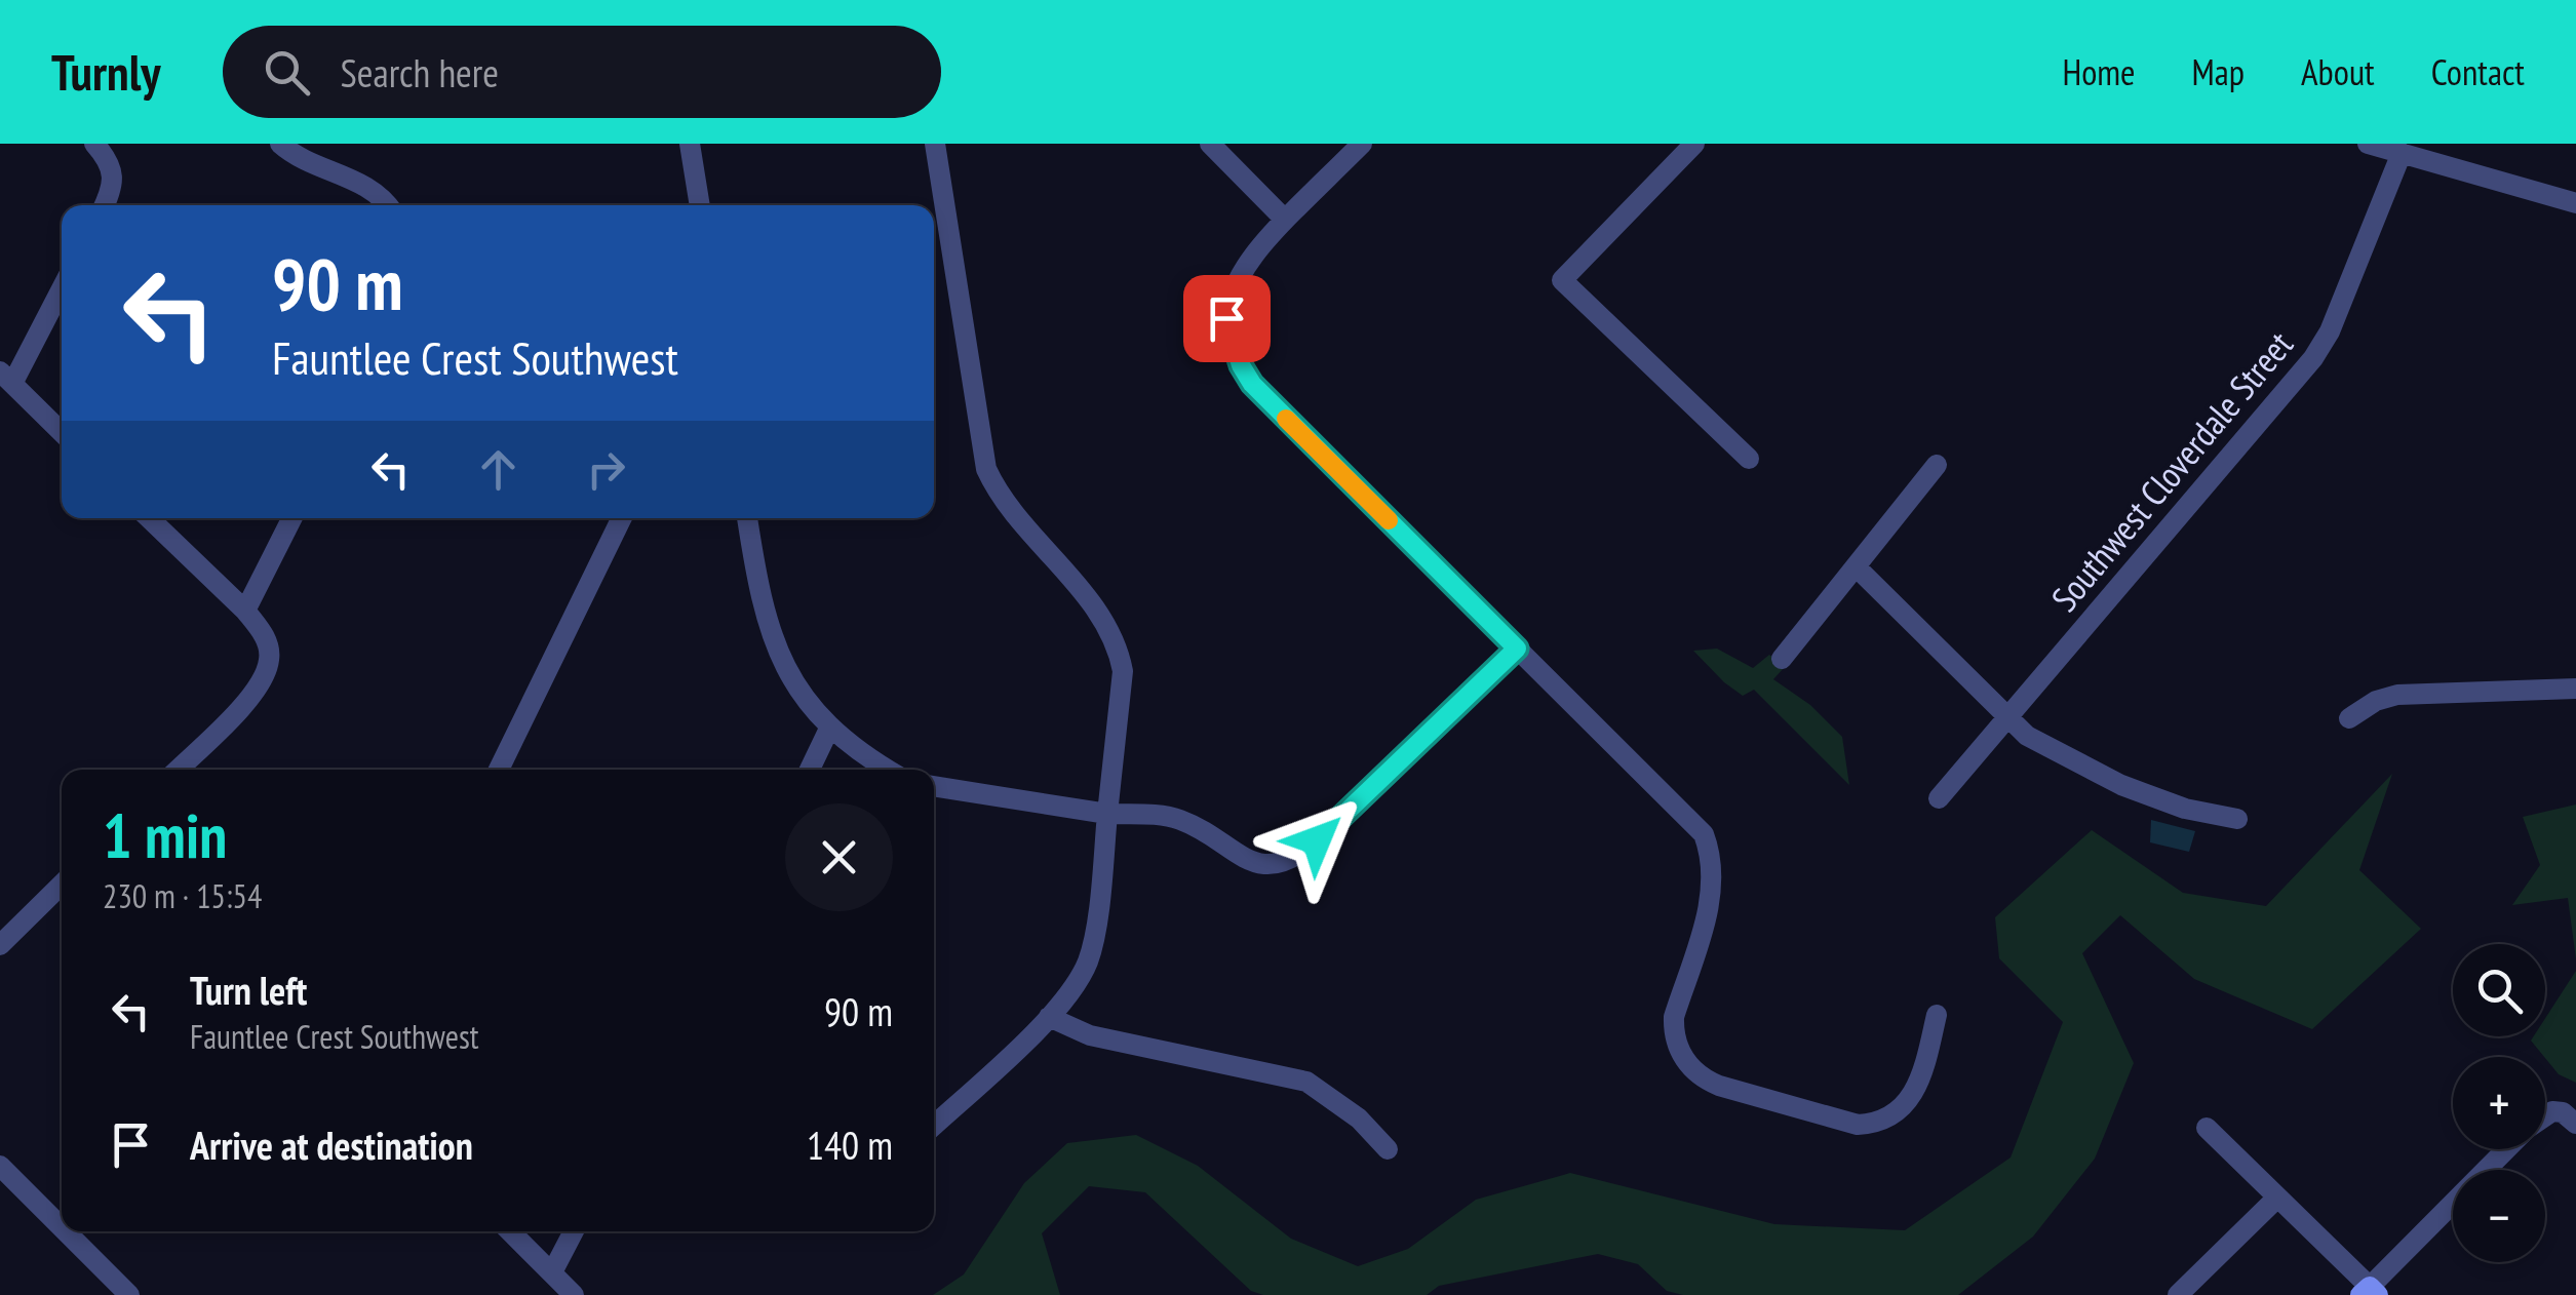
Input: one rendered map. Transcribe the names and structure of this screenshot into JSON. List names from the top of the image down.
{
  "streets": {
    "street": ["Southwest Cloverdale Street"]
  },
  "page": {
    "header": "Turnly",
    "search": "Search here",
    "nav": [
      "Home",
      "Map",
      "About",
      "Contact"
    ],
    "turn": ["90 m", "Fauntlee Crest Southwest"],
    "heading": ["1 min", "230 m · 15:54"],
    "map_buttons": ["+", "−"],
    "list": [
      {
        "name": "Turn left",
        "note": "Fauntlee Crest Southwest",
        "value": "90 m"
      },
      {
        "name": "Arrive at destination",
        "value": "140 m"
      }
    ]
  }
}
